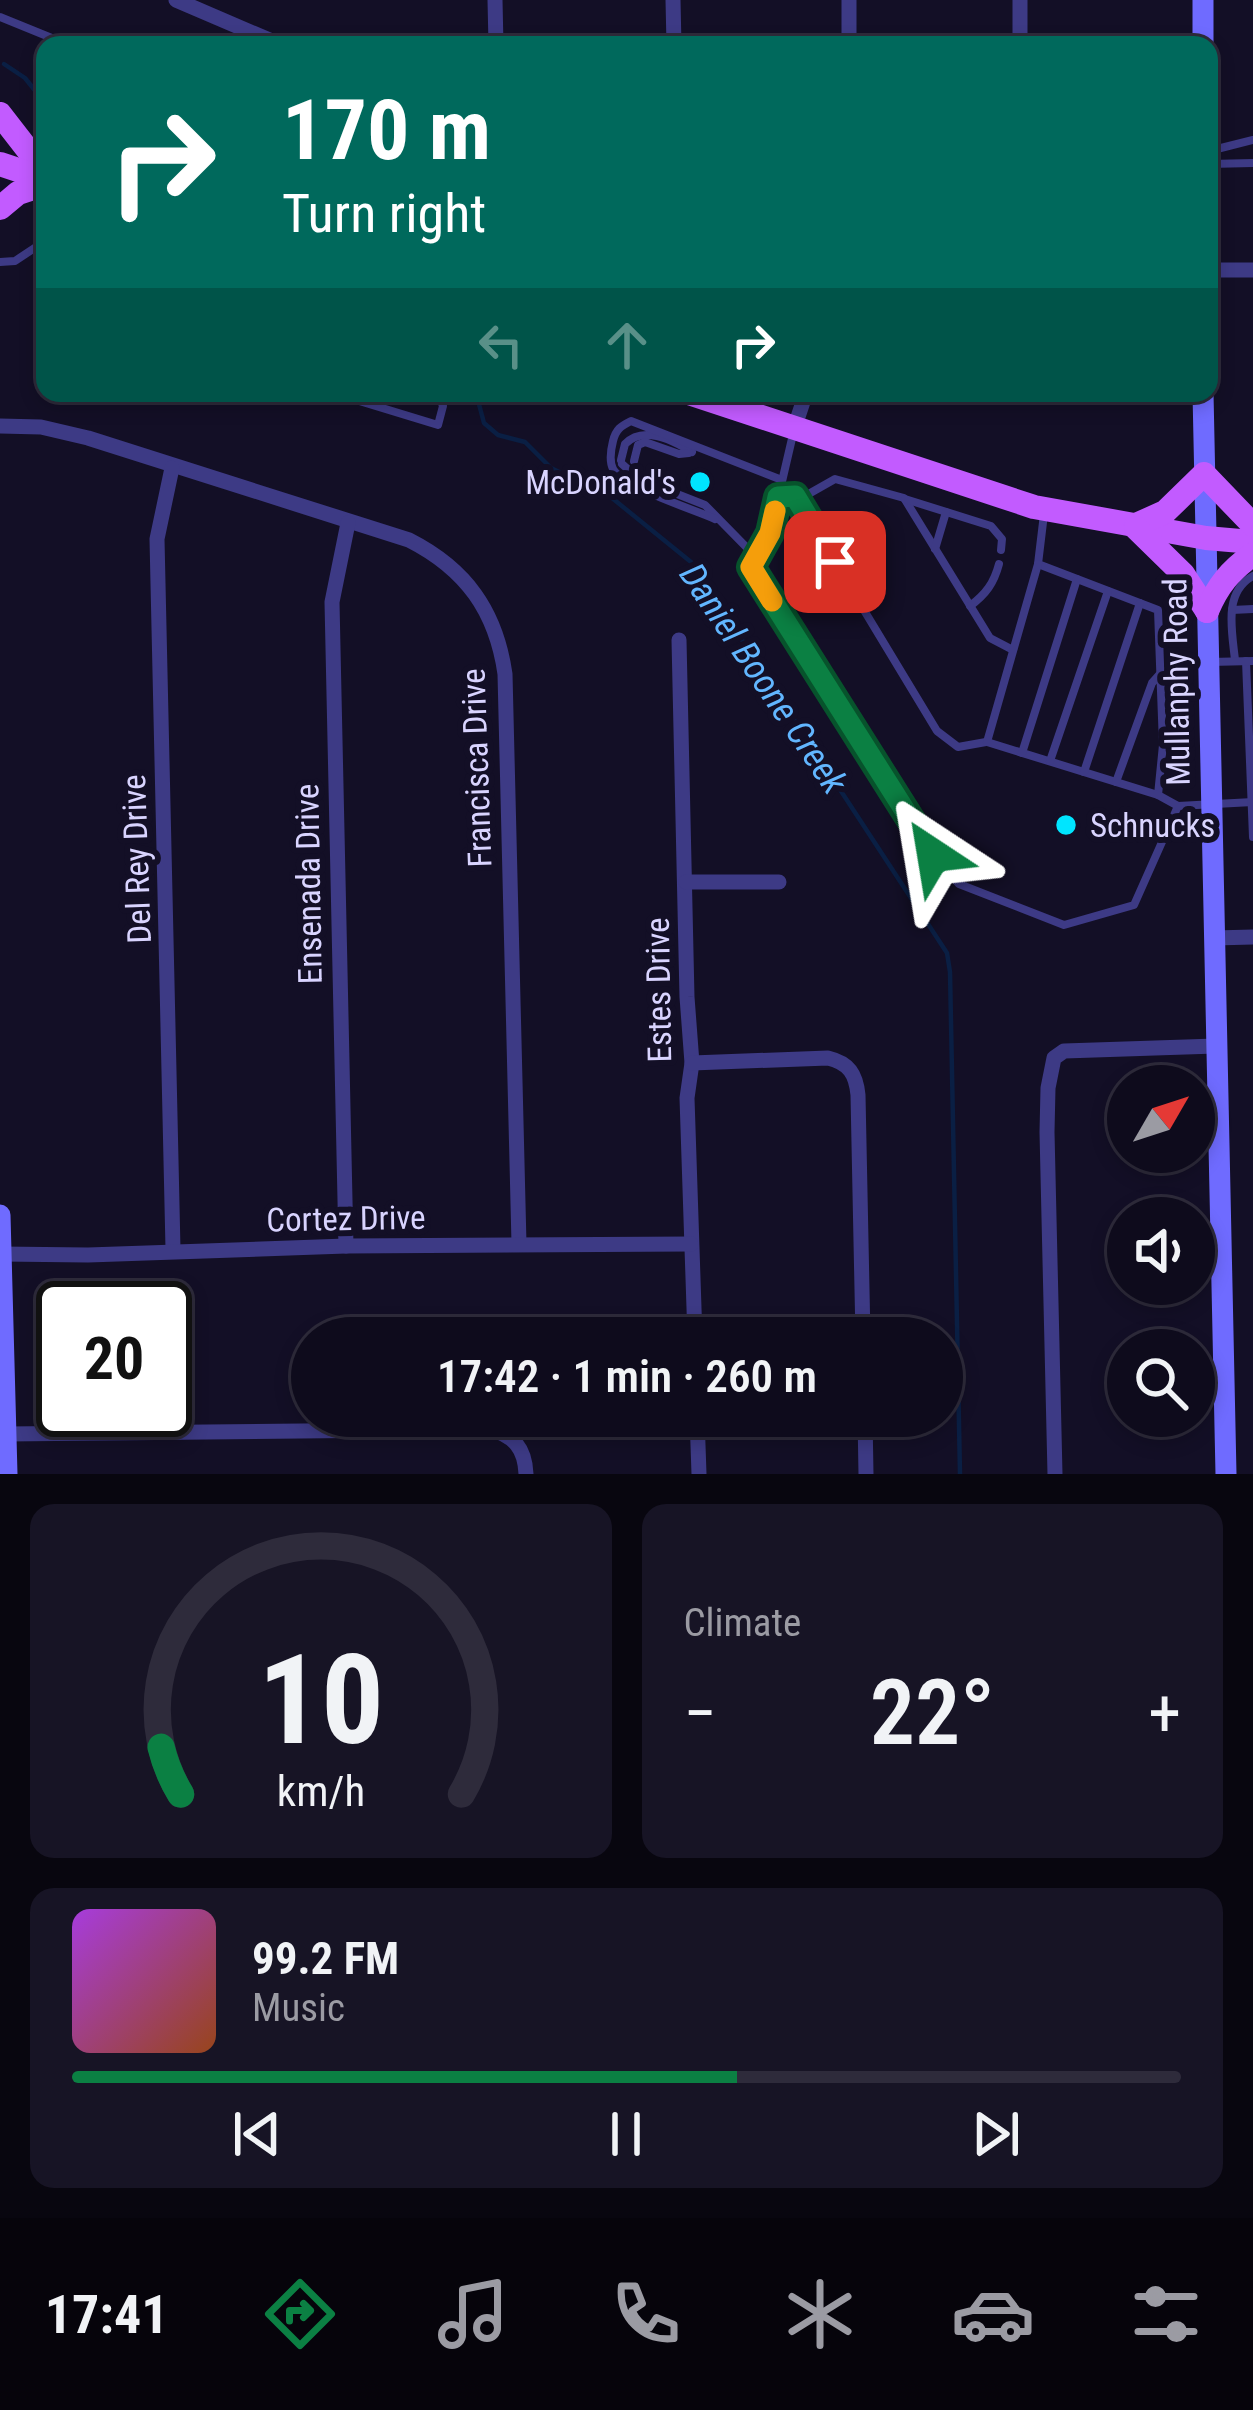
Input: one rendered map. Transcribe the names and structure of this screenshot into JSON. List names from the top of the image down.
{
  "streets": {
    "street": [
      "Mullanphy Road",
      "Francisca Drive",
      "Del Rey Drive",
      "Ensenada Drive",
      "Estes Drive",
      "Cortez Drive"
    ]
  },
  "crossings": [
    ["Francisca Drive", "Del Rey Drive"],
    ["Francisca Drive", "Ensenada Drive"],
    ["Francisca Drive", "Cortez Drive"],
    ["Del Rey Drive", "Cortez Drive"],
    ["Ensenada Drive", "Cortez Drive"],
    ["Estes Drive", "Cortez Drive"]
  ],
  "water": ["Daniel Boone Creek"],
  "places": ["McDonald's", "Schnucks"],
  "north": "top right",
  "page": {
    "turn": ["170 m", "Turn right"],
    "limit": "20",
    "trip": "17:42 · 1 min · 260 m",
    "tile": "Climate",
    "heat": ["−", "22°", "+"],
    "song": ["99.2 FM", "Music"],
    "tabs": "17:41",
    "gauge": ["10", "km/h"]
  }
}
